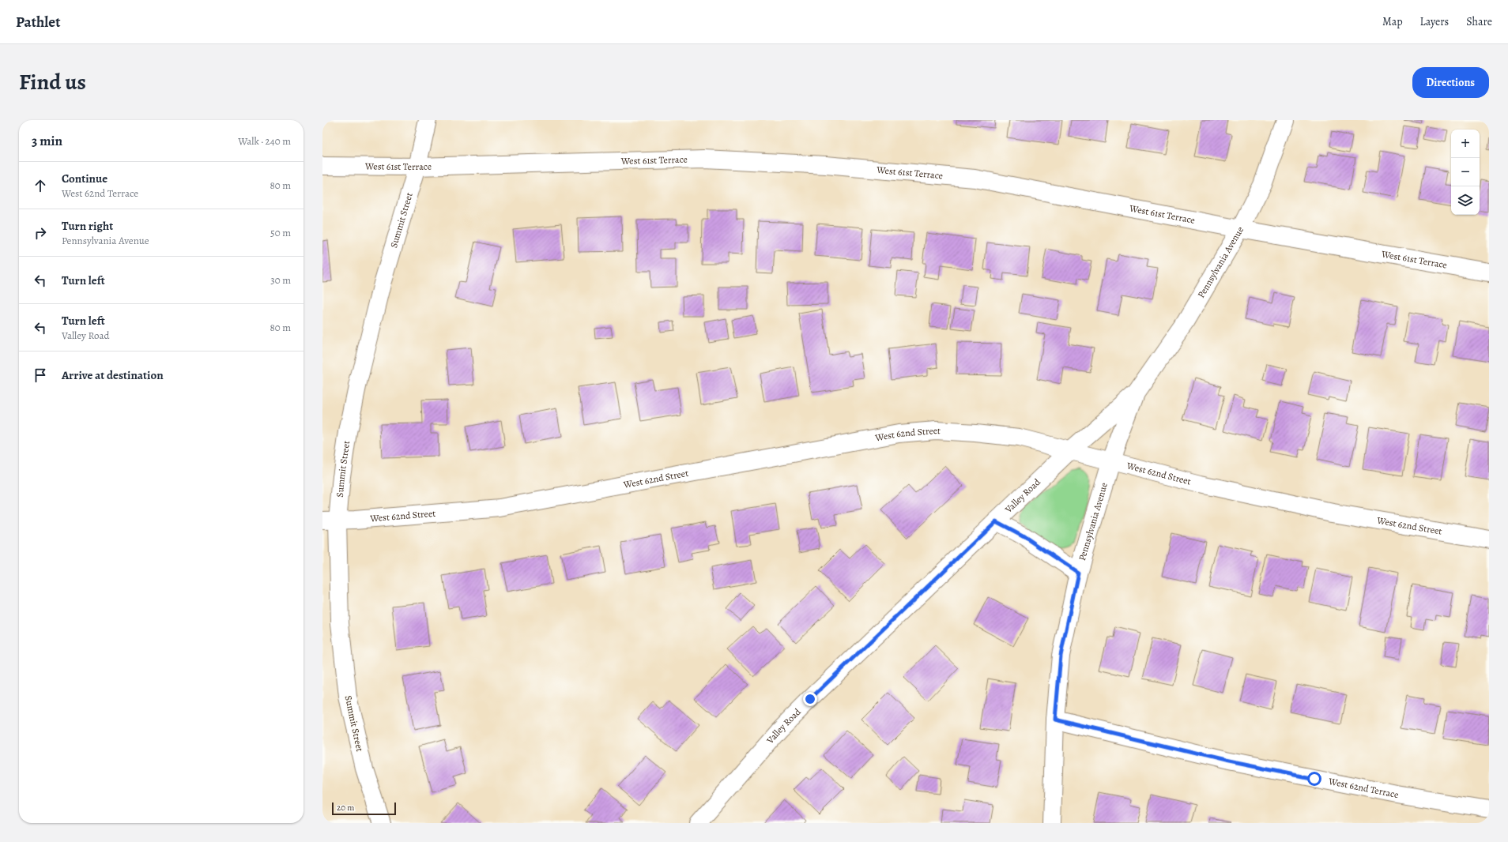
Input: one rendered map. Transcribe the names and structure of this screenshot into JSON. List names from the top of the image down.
{
  "streets": {
    "street": [
      "West 61st Terrace",
      "Summit Street",
      "Pennsylvania Avenue",
      "West 62nd Street",
      "Valley Road",
      "West 62nd Terrace"
    ]
  },
  "crossings": [
    ["West 61st Terrace", "Summit Street"],
    ["West 61st Terrace", "Pennsylvania Avenue"],
    ["Summit Street", "West 62nd Street"],
    ["Pennsylvania Avenue", "West 62nd Street"],
    ["Pennsylvania Avenue", "Valley Road"],
    ["Pennsylvania Avenue", "West 62nd Terrace"],
    ["West 62nd Street", "Valley Road"]
  ],
  "scale_bar": "20 m",
  "page": {
    "header": "Pathlet",
    "nav": ["Map", "Layers", "Share"],
    "title": "Find us",
    "buttons": "Directions",
    "heading": ["3 min", "Walk · 240 m"],
    "map_buttons": ["+", "−"],
    "list": [
      ["Continue", "West 62nd Terrace", "80 m"],
      ["Turn right", "Pennsylvania Avenue", "50 m"],
      ["Turn left", "30 m"],
      ["Turn left", "Valley Road", "80 m"],
      "Arrive at destination"
    ],
    "scale": "20 m"
  }
}
